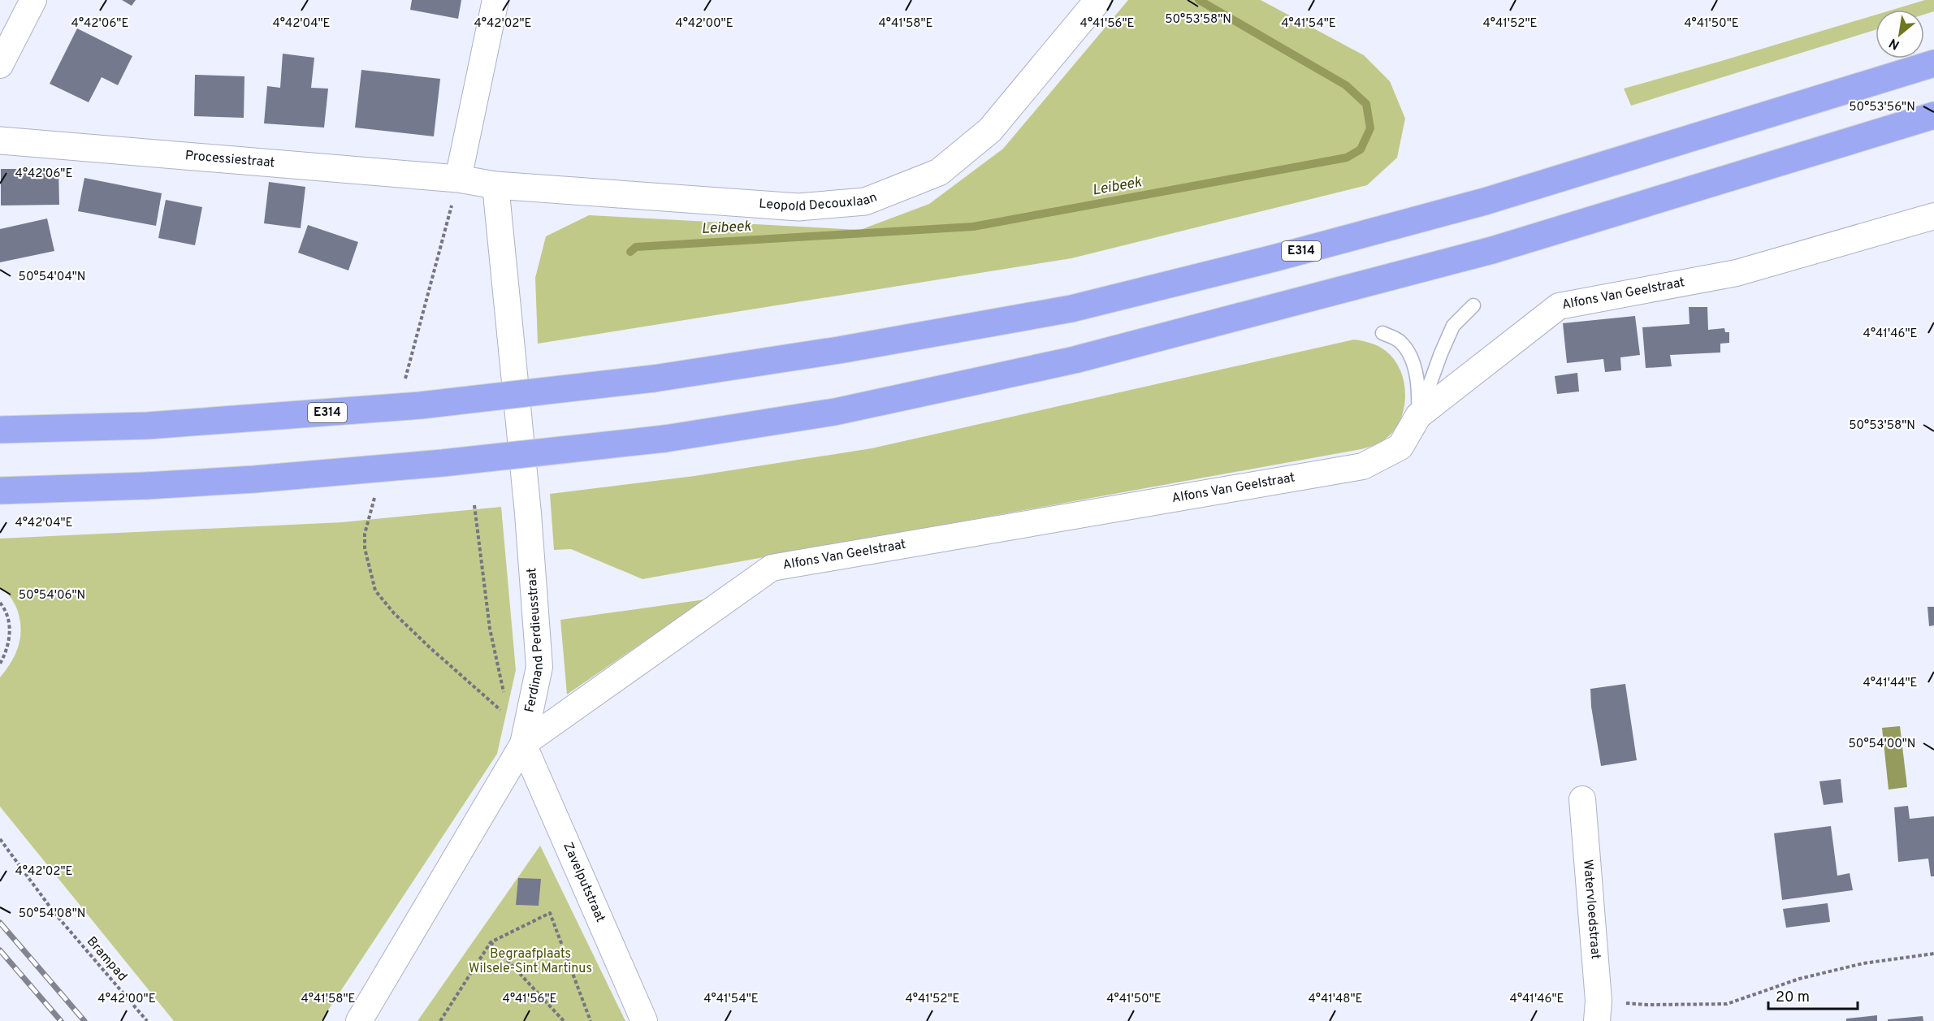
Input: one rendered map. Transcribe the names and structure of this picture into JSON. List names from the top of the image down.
{
  "streets": {
    "highway": ["E314"],
    "street": [
      "Processiestraat",
      "Leopold Decouxlaan",
      "Alfons Van Geelstraat",
      "Ferdinand Perdieusstraat",
      "Zavelputstraat",
      "Watervloedstraat"
    ],
    "path": ["Brampad"]
  },
  "crossings": [
    ["Processiestraat", "Leopold Decouxlaan"],
    ["Leopold Decouxlaan", "Ferdinand Perdieusstraat"],
    ["Alfons Van Geelstraat", "Ferdinand Perdieusstraat"],
    ["Alfons Van Geelstraat", "Zavelputstraat"],
    ["Ferdinand Perdieusstraat", "Zavelputstraat"]
  ],
  "water": ["Leibeek"],
  "parks": ["Begraafplaats Wilsele-Sint Martinus"],
  "scale_bar": "20 m",
  "north": "bottom left",
  "coordinates": [
    "50°53'58\"N",
    "4°42'06\"E",
    "4°42'04\"E",
    "4°42'02\"E",
    "4°42'00\"E",
    "4°41'58\"E",
    "4°41'56\"E",
    "4°41'54\"E",
    "4°41'50\"E",
    "4°41'52\"E",
    "50°53'56\"N",
    "50°54'04\"N",
    "4°41'46\"E",
    "50°54'06\"N",
    "4°41'44\"E",
    "50°54'00\"N",
    "50°54'08\"N",
    "4°41'48\"E"
  ]
}
